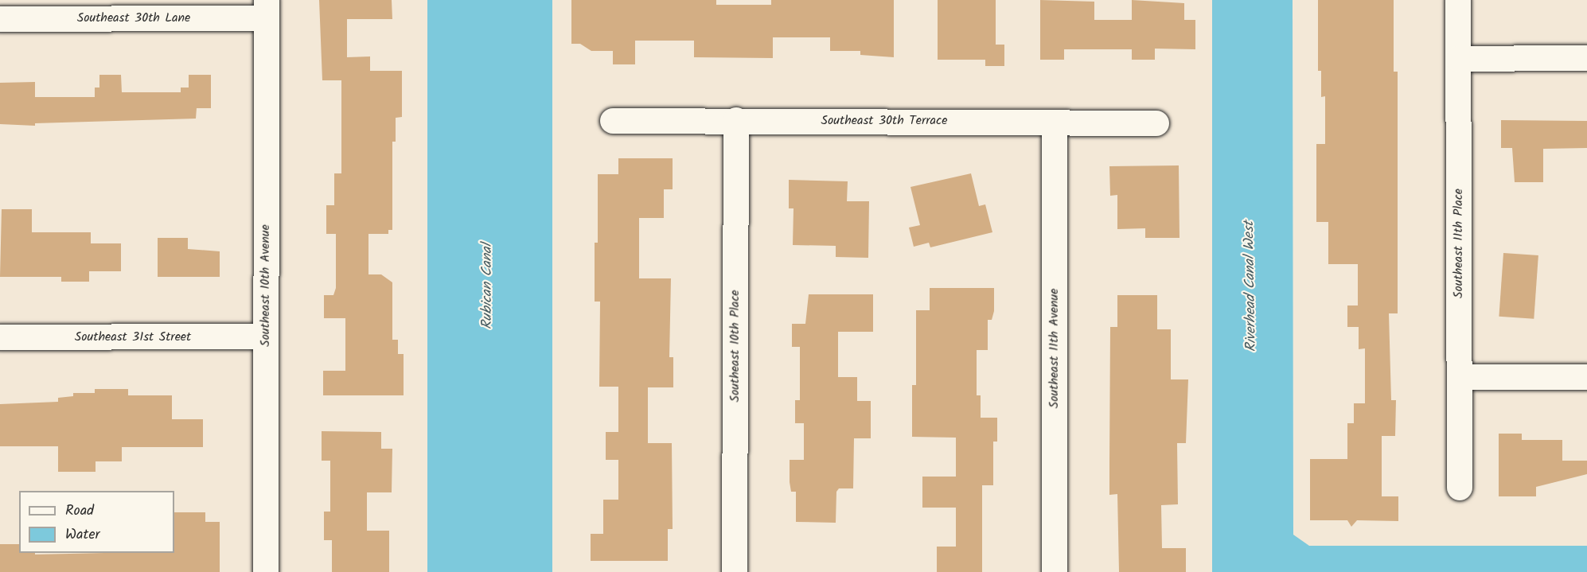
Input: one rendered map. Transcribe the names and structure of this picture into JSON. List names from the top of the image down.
{
  "streets": {
    "street": [
      "Southeast 30th Lane",
      "Southeast 30th Terrace",
      "Southeast 11th Place",
      "Southeast 10th Avenue",
      "Southeast 31st Street",
      "Southeast 10th Place",
      "Southeast 11th Avenue"
    ]
  },
  "crossings": [
    ["Southeast 30th Lane", "Southeast 10th Avenue"],
    ["Southeast 30th Terrace", "Southeast 10th Place"],
    ["Southeast 30th Terrace", "Southeast 11th Avenue"],
    ["Southeast 10th Avenue", "Southeast 31st Street"]
  ],
  "water": ["Rubican Canal", "Riverhead Canal West"],
  "legend": ["Road", "Water"]
}
